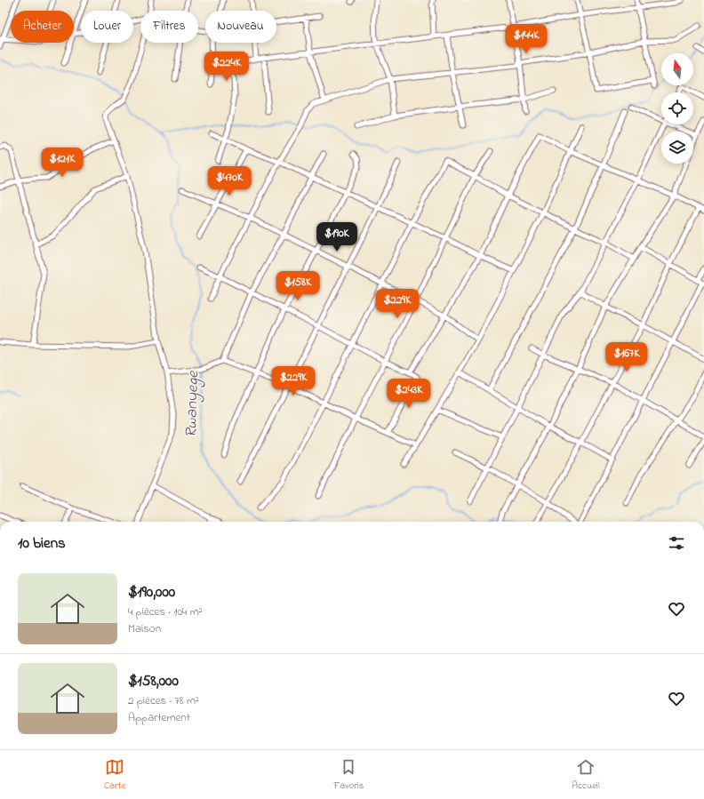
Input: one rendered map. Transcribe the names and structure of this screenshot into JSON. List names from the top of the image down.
{
  "water": ["Rwanyege"],
  "north": "top",
  "page": {
    "chip": [
      "Acheter",
      "Louer",
      "Filtres",
      "Nouveau"
    ],
    "price": [
      "$144K",
      "$224K",
      "$121K",
      "$470K",
      "$190K",
      "$158K",
      "$229K",
      "$167K",
      "$229K",
      "$243K"
    ],
    "heading": "10 biens",
    "list": [
      {
        "name": "$190,000",
        "note": "4 pièces · 104 m² · Maison"
      },
      {
        "name": "$158,000",
        "note": "2 pièces · 78 m² · Appartement"
      }
    ],
    "tabs": ["Carte", "Favoris", "Accueil"]
  }
}
